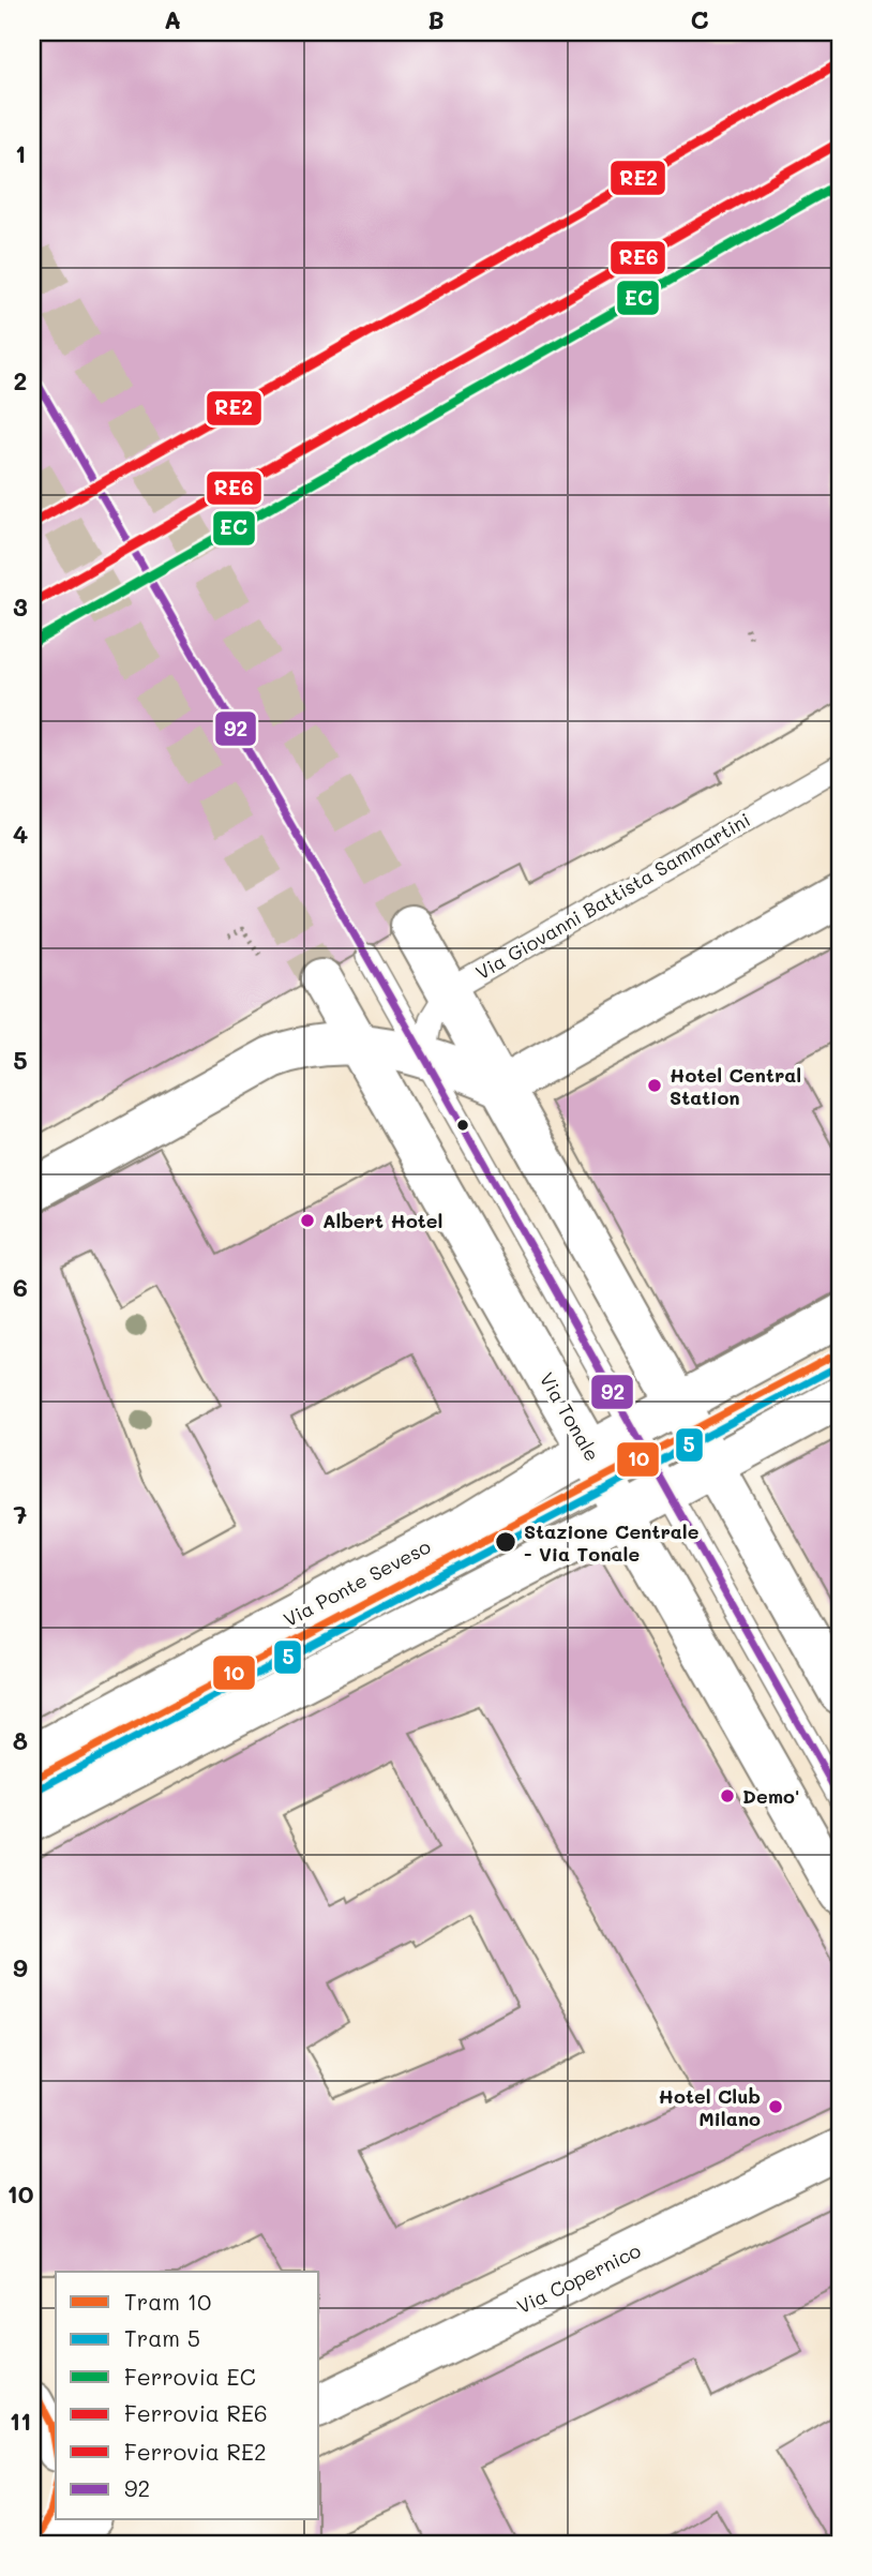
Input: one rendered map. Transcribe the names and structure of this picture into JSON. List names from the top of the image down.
{
  "streets": {
    "street": ["Via Tonale", "Via Ponte Seveso", "Via Copernico"],
    "lane": ["Via Giovanni Battista Sammartini"]
  },
  "crossings": [
    ["Via Tonale", "Via Ponte Seveso"]
  ],
  "places": [
    "Hotel Central Station",
    "Albert Hotel",
    "Stazione Centrale - Via Tonale",
    "Demo'",
    "Hotel Club Milano"
  ],
  "lines": [
    "rail line RE2",
    "rail line RE6",
    "rail line EC",
    "transit line 92",
    "tram line 10",
    "tram line 5"
  ],
  "legend": [
    "Tram 10",
    "Tram 5",
    "Ferrovia EC",
    "Ferrovia RE6",
    "Ferrovia RE2",
    "92"
  ],
  "grid": {
    "columns": ["A", "B", "C"],
    "rows": [
      "1",
      "2",
      "3",
      "4",
      "5",
      "6",
      "7",
      "8",
      "9",
      "10",
      "11"
    ]
  }
}
